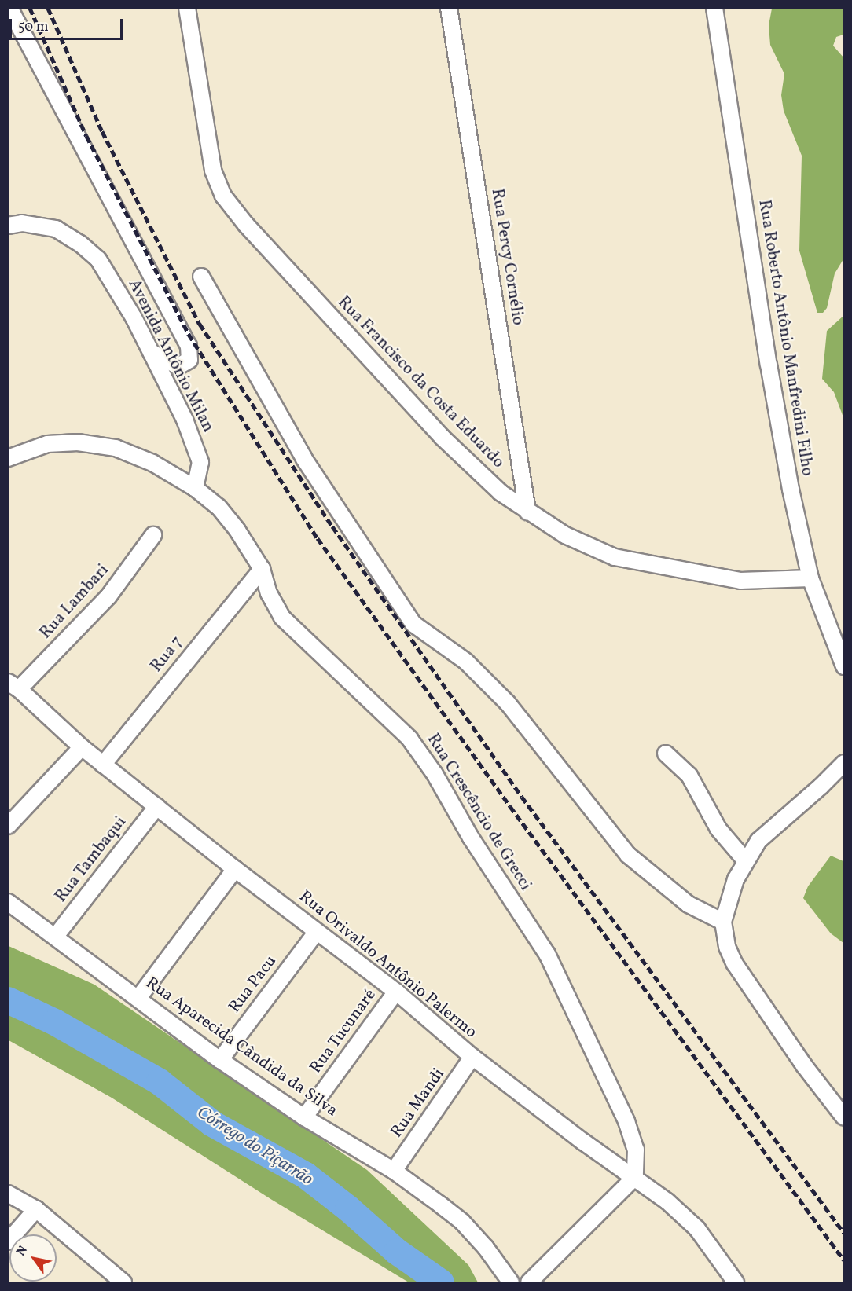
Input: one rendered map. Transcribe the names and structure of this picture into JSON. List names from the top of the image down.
{
  "streets": {
    "street": [
      "Rua Percy Cornélio",
      "Rua Roberto Antônio Manfredini Filho",
      "Avenida Antônio Milan",
      "Rua Francisco da Costa Eduardo",
      "Rua Lambari",
      "Rua 7",
      "Rua Crescêncio de Grecci",
      "Rua Tambaqui",
      "Rua Orivaldo Antônio Palermo",
      "Rua Pacu",
      "Rua Tucunaré",
      "Rua Aparecida Cândida da Silva",
      "Rua Mandi"
    ]
  },
  "crossings": [
    ["Rua Percy Cornélio", "Rua Francisco da Costa Eduardo"],
    ["Rua Roberto Antônio Manfredini Filho", "Rua Francisco da Costa Eduardo"],
    ["Avenida Antônio Milan", "Rua Crescêncio de Grecci"],
    ["Rua Lambari", "Rua Orivaldo Antônio Palermo"],
    ["Rua 7", "Rua Crescêncio de Grecci"],
    ["Rua 7", "Rua Orivaldo Antônio Palermo"],
    ["Rua Crescêncio de Grecci", "Rua Orivaldo Antônio Palermo"],
    ["Rua Tambaqui", "Rua Orivaldo Antônio Palermo"],
    ["Rua Tambaqui", "Rua Aparecida Cândida da Silva"],
    ["Rua Orivaldo Antônio Palermo", "Rua Pacu"],
    ["Rua Orivaldo Antônio Palermo", "Rua Tucunaré"],
    ["Rua Orivaldo Antônio Palermo", "Rua Mandi"],
    ["Rua Pacu", "Rua Aparecida Cândida da Silva"],
    ["Rua Tucunaré", "Rua Aparecida Cândida da Silva"],
    ["Rua Aparecida Cândida da Silva", "Rua Mandi"]
  ],
  "water": ["Córrego do Piçarrão"],
  "scale_bar": "50 m",
  "north": "top left"
}
